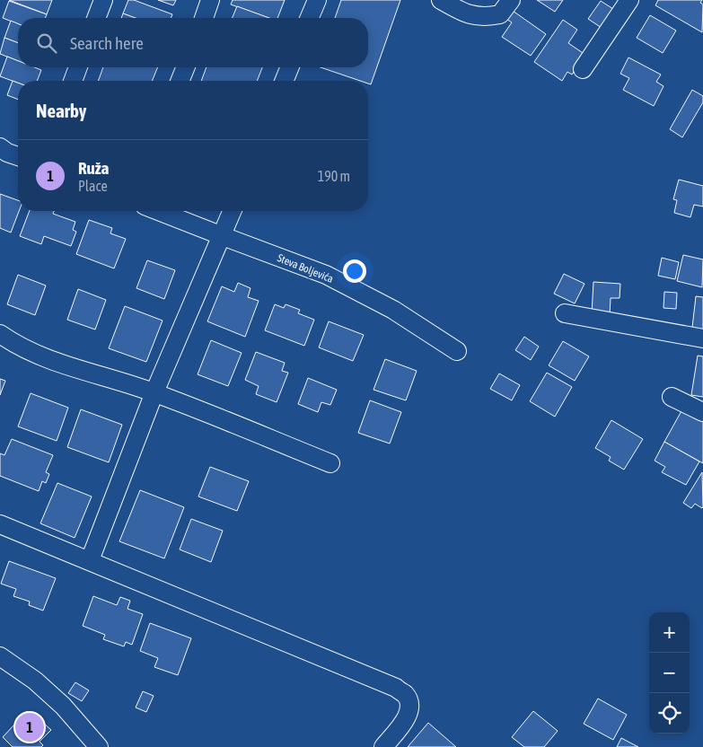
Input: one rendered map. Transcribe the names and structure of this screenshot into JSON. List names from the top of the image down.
{
  "streets": {
    "street": ["Steva Boljevića"]
  },
  "page": {
    "search": "Search here",
    "heading": "Nearby",
    "list": [
      {
        "mark": "1",
        "name": "Ruža",
        "note": "Place",
        "value": "190 m"
      }
    ],
    "map_buttons": ["+", "−"],
    "pins": "1"
  }
}
